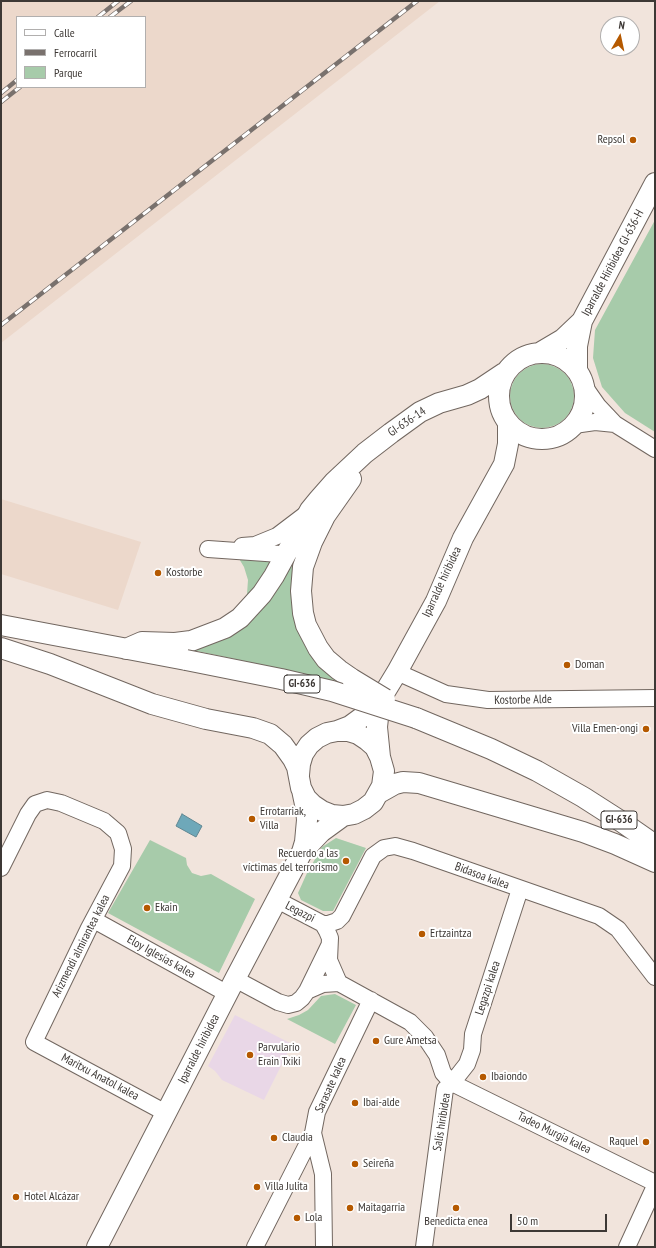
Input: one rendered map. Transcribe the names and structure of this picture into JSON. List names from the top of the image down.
{
  "streets": {
    "main road": [
      "Iparralde Hiribidea GI-636-H",
      "GI-636-14",
      "Iparralde hiribidea",
      "GI-636"
    ],
    "street": [
      "Kostorbe Alde",
      "Bidasoa kalea",
      "Legazpi",
      "Arizmendi almirantea kalea",
      "Eloy Iglesias kalea",
      "Legazpi kalea",
      "Maritxu Anatol kalea",
      "Sarasate kalea",
      "Salis hiribidea",
      "Tadeo Murgia kalea"
    ]
  },
  "crossings": [
    ["Iparralde Hiribidea GI-636-H", "GI-636-14"],
    ["Iparralde Hiribidea GI-636-H", "Iparralde hiribidea"],
    ["GI-636-14", "Iparralde hiribidea"],
    ["GI-636-14", "GI-636"],
    ["Iparralde hiribidea", "Kostorbe Alde"],
    ["Iparralde hiribidea", "Legazpi"],
    ["Iparralde hiribidea", "Eloy Iglesias kalea"],
    ["Iparralde hiribidea", "Maritxu Anatol kalea"],
    ["Bidasoa kalea", "Legazpi"],
    ["Bidasoa kalea", "Legazpi kalea"],
    ["Legazpi", "Salis hiribidea"],
    ["Arizmendi almirantea kalea", "Eloy Iglesias kalea"],
    ["Arizmendi almirantea kalea", "Maritxu Anatol kalea"],
    ["Legazpi kalea", "Salis hiribidea"],
    ["Legazpi kalea", "Tadeo Murgia kalea"],
    ["Sarasate kalea", "Salis hiribidea"],
    ["Salis hiribidea", "Tadeo Murgia kalea"]
  ],
  "places": [
    "Repsol",
    "Kostorbe",
    "Doman",
    "Villa Emen-ongi",
    "Errotarriak, Villa",
    "Recuerdo a las víctimas del terrorismo",
    "Ekain",
    "Ertzaintza",
    "Gure Ametsa",
    "Parvulario Erain Txiki",
    "Ibaiondo",
    "Ibai-alde",
    "Claudia",
    "Raquel",
    "Seireña",
    "Villa Julita",
    "Hotel Alcázar",
    "Maitagarria",
    "Benedicta enea",
    "Lola"
  ],
  "legend": ["Calle", "Ferrocarril", "Parque"],
  "scale_bar": "50 m",
  "north": "top"
}
